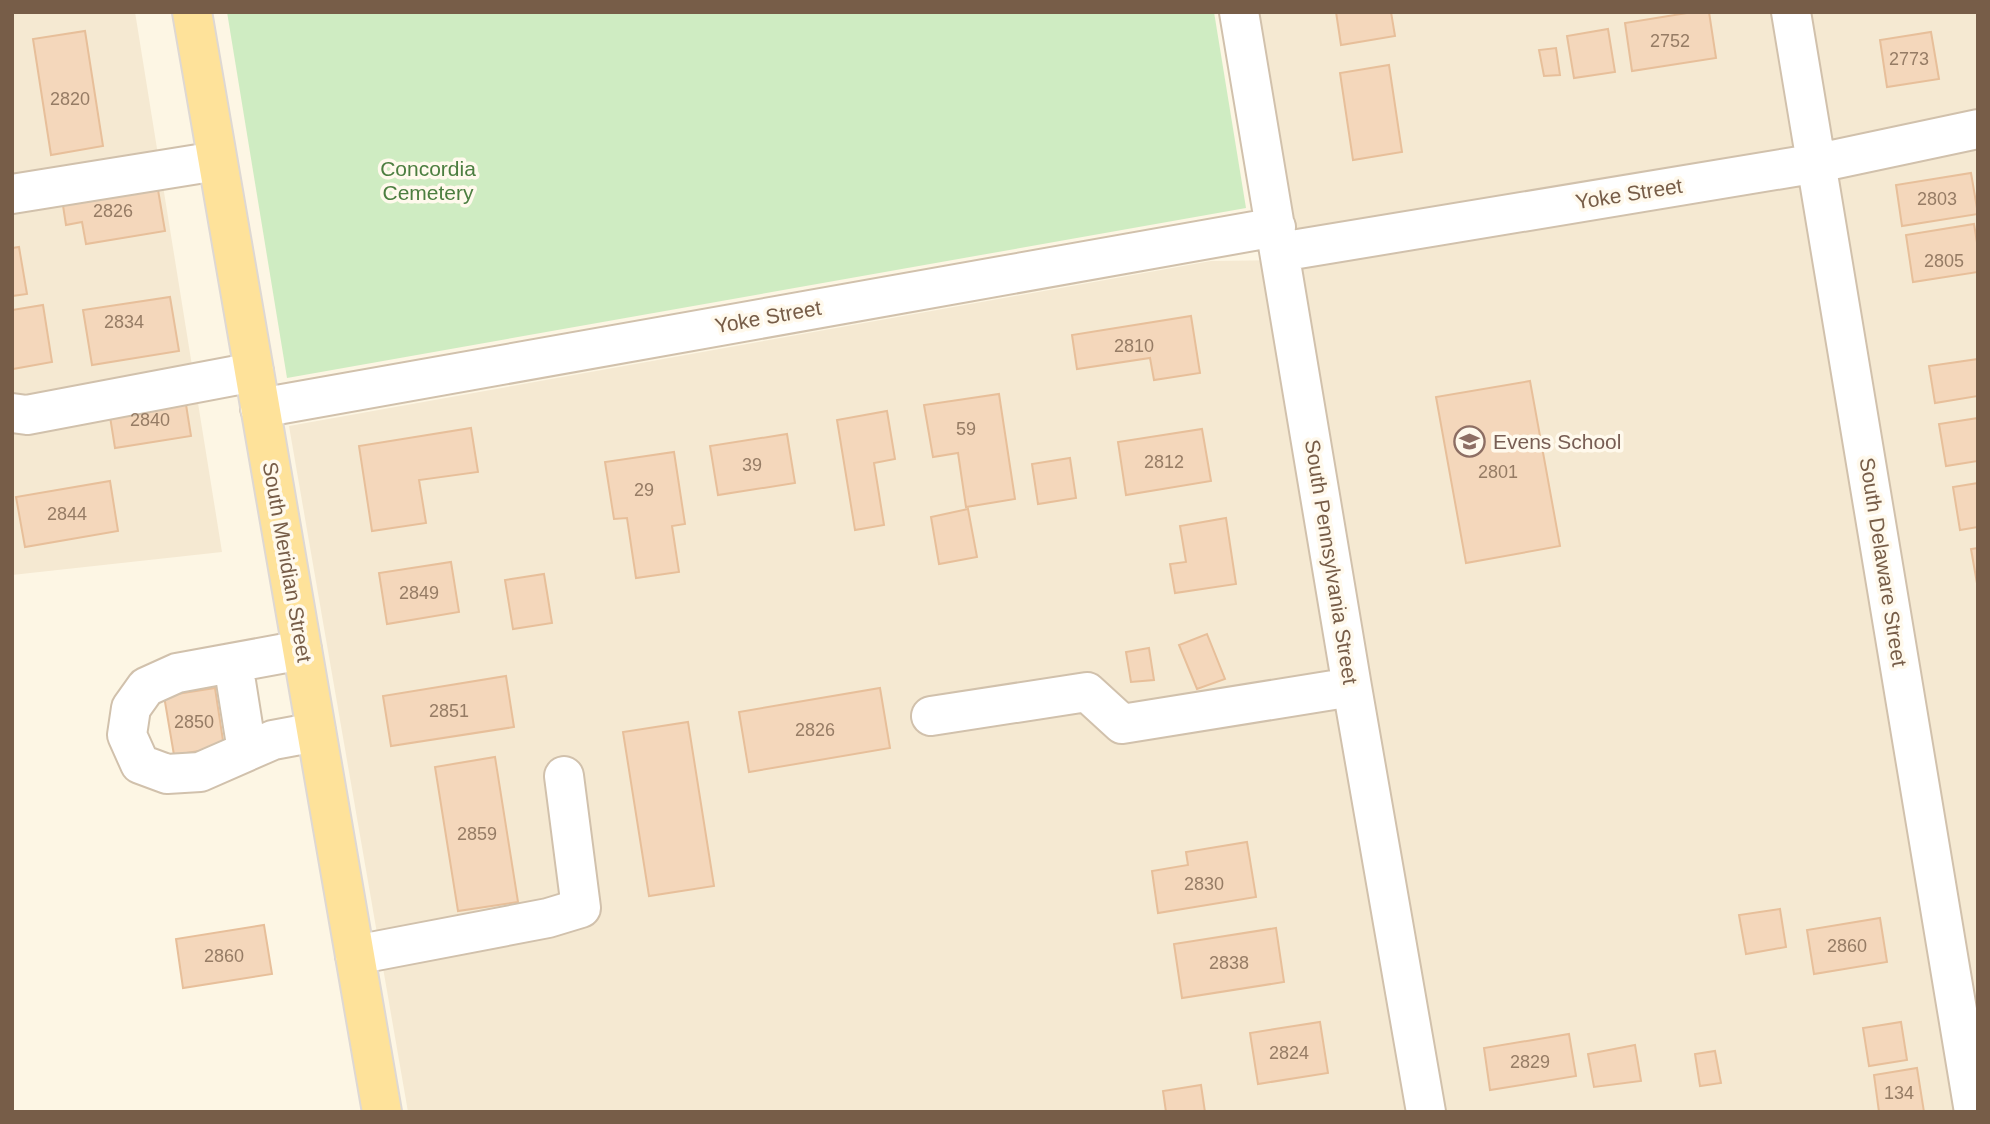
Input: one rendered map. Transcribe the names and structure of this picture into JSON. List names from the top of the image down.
{
  "streets": {
    "main road": ["South Meridian Street"],
    "street": ["Yoke Street", "South Pennsylvania Street", "South Delaware Street"]
  },
  "crossings": [
    ["Yoke Street", "South Meridian Street"],
    ["Yoke Street", "South Pennsylvania Street"],
    ["Yoke Street", "South Delaware Street"]
  ],
  "parks": ["Concordia Cemetery"],
  "places": {
    "school or university": ["Evens School"]
  },
  "house_numbers": [
    "2752",
    "2773",
    "2820",
    "2803",
    "2826",
    "2805",
    "2834",
    "2810",
    "2840",
    "59",
    "2812",
    "39",
    "2801",
    "29",
    "2844",
    "2849",
    "2851",
    "2850",
    "2826",
    "2859",
    "2830",
    "2860",
    "2860",
    "2838",
    "2824",
    "2829",
    "134"
  ]
}
